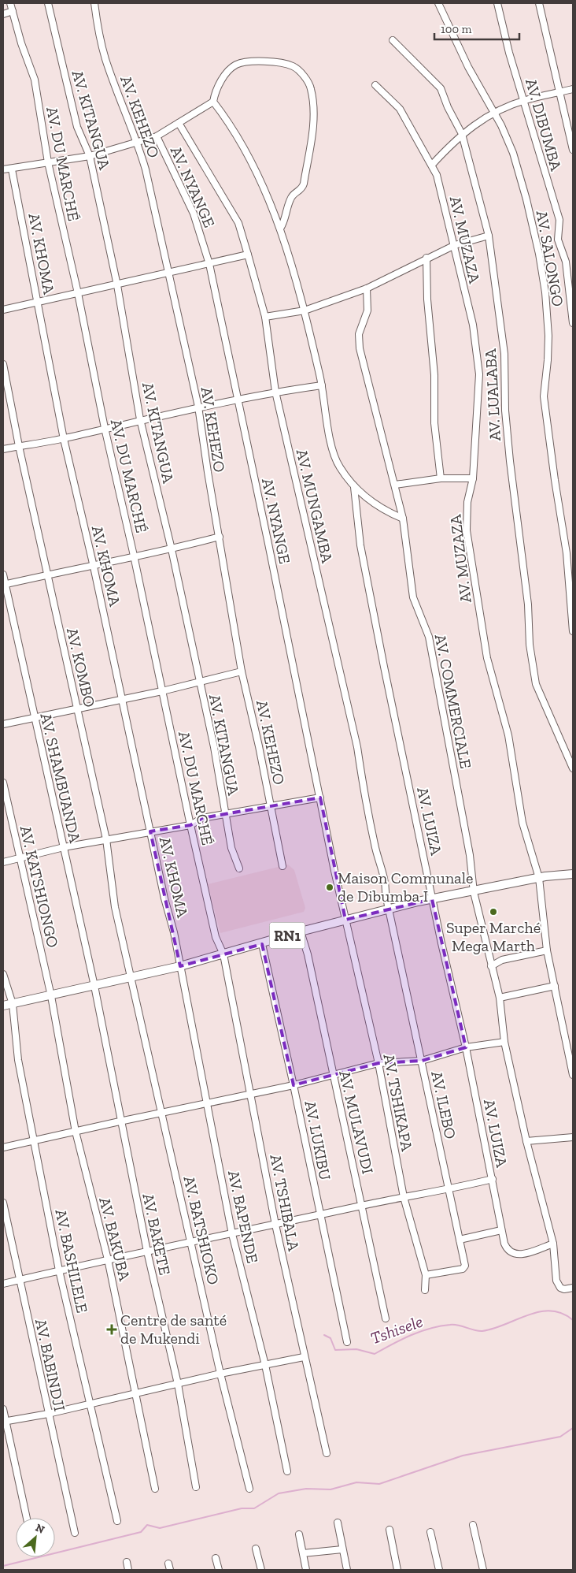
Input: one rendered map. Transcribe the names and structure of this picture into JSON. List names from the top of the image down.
{
  "streets": {
    "highway": ["RN1"],
    "street": [
      "AV. KEHEZO",
      "AV. KITANGUA",
      "AV. DIBUMBA",
      "AV. DU MARCHÉ",
      "AV. NYANGE",
      "AV. MUZAZA",
      "AV. KHOMA",
      "AV. SALONGO",
      "AV. LUALABA",
      "AV. MUNGAMBA",
      "AV. KOMBO",
      "AV. COMMERCIALE",
      "AV. SHAMBUANDA",
      "AV. LUIZA",
      "AV. KATSHIONGO",
      "AV. TSHIKAPA",
      "AV. ILEBO",
      "AV. MULAVUDI",
      "AV. LUKIBU",
      "AV. TSHIBALA",
      "AV. BAPENDE",
      "AV. BATSHIOKO",
      "AV. BAKETE",
      "AV. BAKUBA",
      "AV. BASHILELE",
      "AV. BABINDJI"
    ]
  },
  "crossings": [
    ["AV. DU MARCHÉ", "RN1"],
    ["AV. DU MARCHÉ", "AV. TSHIBALA"],
    ["AV. NYANGE", "RN1"],
    ["AV. NYANGE", "AV. TSHIKAPA"],
    ["AV. MUZAZA", "RN1"],
    ["AV. KHOMA", "RN1"],
    ["AV. KHOMA", "AV. BAPENDE"],
    ["AV. MUNGAMBA", "RN1"],
    ["AV. MUNGAMBA", "AV. ILEBO"],
    ["AV. KOMBO", "RN1"],
    ["AV. KOMBO", "AV. BATSHIOKO"],
    ["AV. COMMERCIALE", "AV. LUIZA"],
    ["AV. COMMERCIALE", "RN1"],
    ["AV. SHAMBUANDA", "RN1"],
    ["AV. SHAMBUANDA", "AV. BAKETE"],
    ["AV. LUIZA", "RN1"],
    ["AV. KATSHIONGO", "RN1"],
    ["AV. KATSHIONGO", "AV. BAKUBA"],
    ["RN1", "AV. TSHIKAPA"],
    ["RN1", "AV. ILEBO"],
    ["RN1", "AV. MULAVUDI"],
    ["RN1", "AV. LUKIBU"],
    ["RN1", "AV. TSHIBALA"],
    ["RN1", "AV. BAPENDE"],
    ["RN1", "AV. BATSHIOKO"],
    ["RN1", "AV. BAKETE"],
    ["RN1", "AV. BAKUBA"],
    ["RN1", "AV. BASHILELE"],
    ["AV. TSHIKAPA", "AV. ILEBO"]
  ],
  "water": ["Tshisele"],
  "places": {
    "other": ["Maison Communale de Dibumba I", "Super Marché Mega Marth"],
    "health": ["Centre de santé de Mukendi"]
  },
  "scale_bar": "100 m",
  "north": "top right"
}
